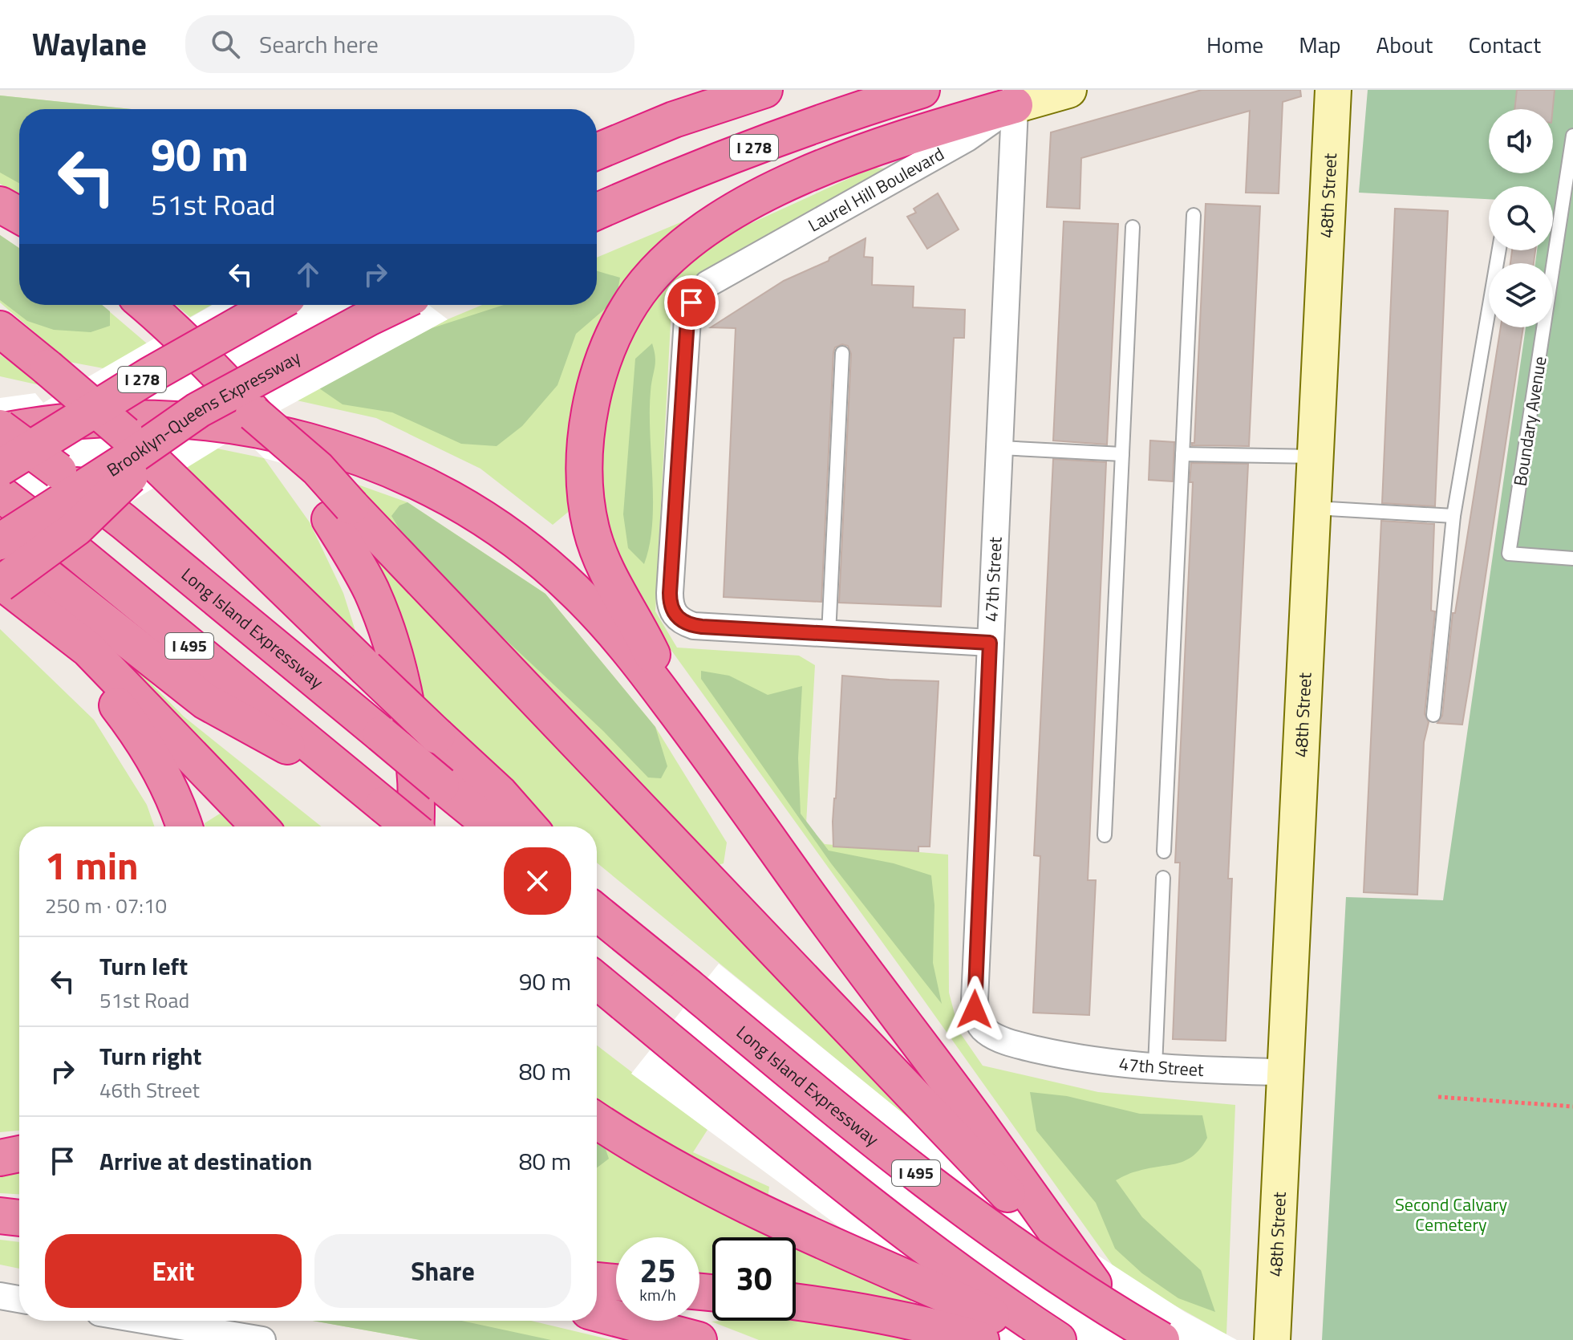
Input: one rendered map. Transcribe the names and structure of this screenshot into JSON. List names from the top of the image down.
{
  "streets": {
    "highway": [
      "I 278",
      "Brooklyn-Queens Expressway",
      "Long Island Expressway",
      "I 495"
    ],
    "street": ["Laurel Hill Boulevard", "48th Street", "47th Street"],
    "lane": ["Boundary Avenue"]
  },
  "crossings": [
    ["Laurel Hill Boulevard", "47th Street"],
    ["48th Street", "47th Street"]
  ],
  "parks": ["Second Calvary Cemetery"],
  "page": {
    "header": "Waylane",
    "search": "Search here",
    "nav": [
      "Home",
      "Map",
      "About",
      "Contact"
    ],
    "turn": ["90 m", "51st Road"],
    "heading": ["1 min", "250 m · 07:10"],
    "list": [
      {
        "name": "Turn left",
        "note": "51st Road",
        "value": "90 m"
      },
      {
        "name": "Turn right",
        "note": "46th Street",
        "value": "80 m"
      },
      {
        "name": "Arrive at destination",
        "value": "80 m"
      }
    ],
    "buttons": ["Exit", "Share"],
    "speed": "25 km/h",
    "limit": "30"
  }
}
